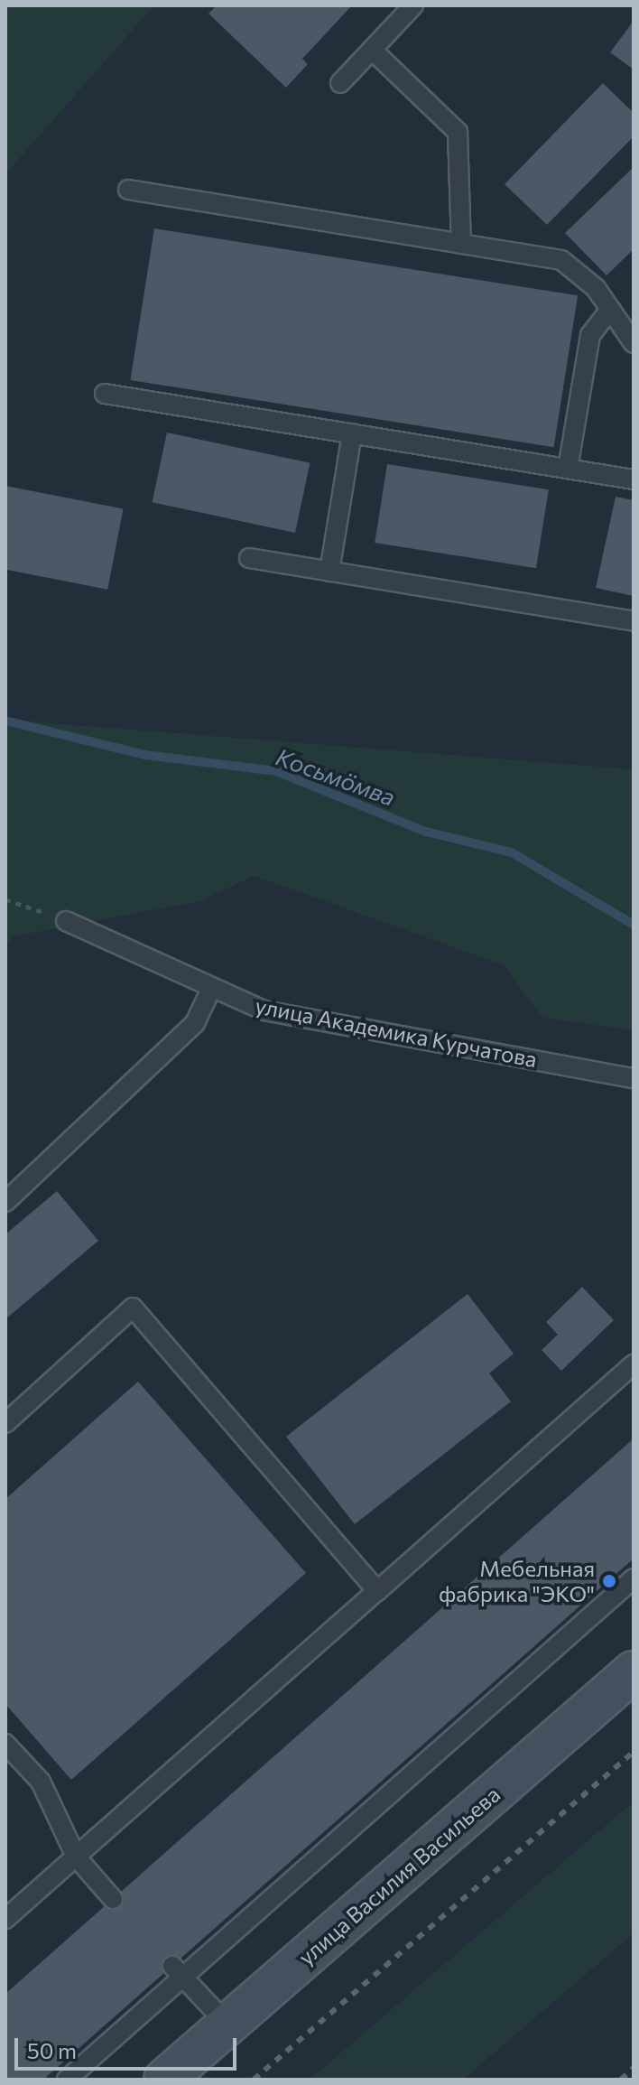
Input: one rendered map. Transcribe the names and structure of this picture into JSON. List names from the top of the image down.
{
  "streets": {
    "main road": ["улица Василия Васильева"],
    "lane": ["улица Академика Курчатова"]
  },
  "water": ["Косьмӧмва"],
  "places": ["Мебельная фабрика \"ЭКО\""],
  "scale_bar": "50 m"
}
